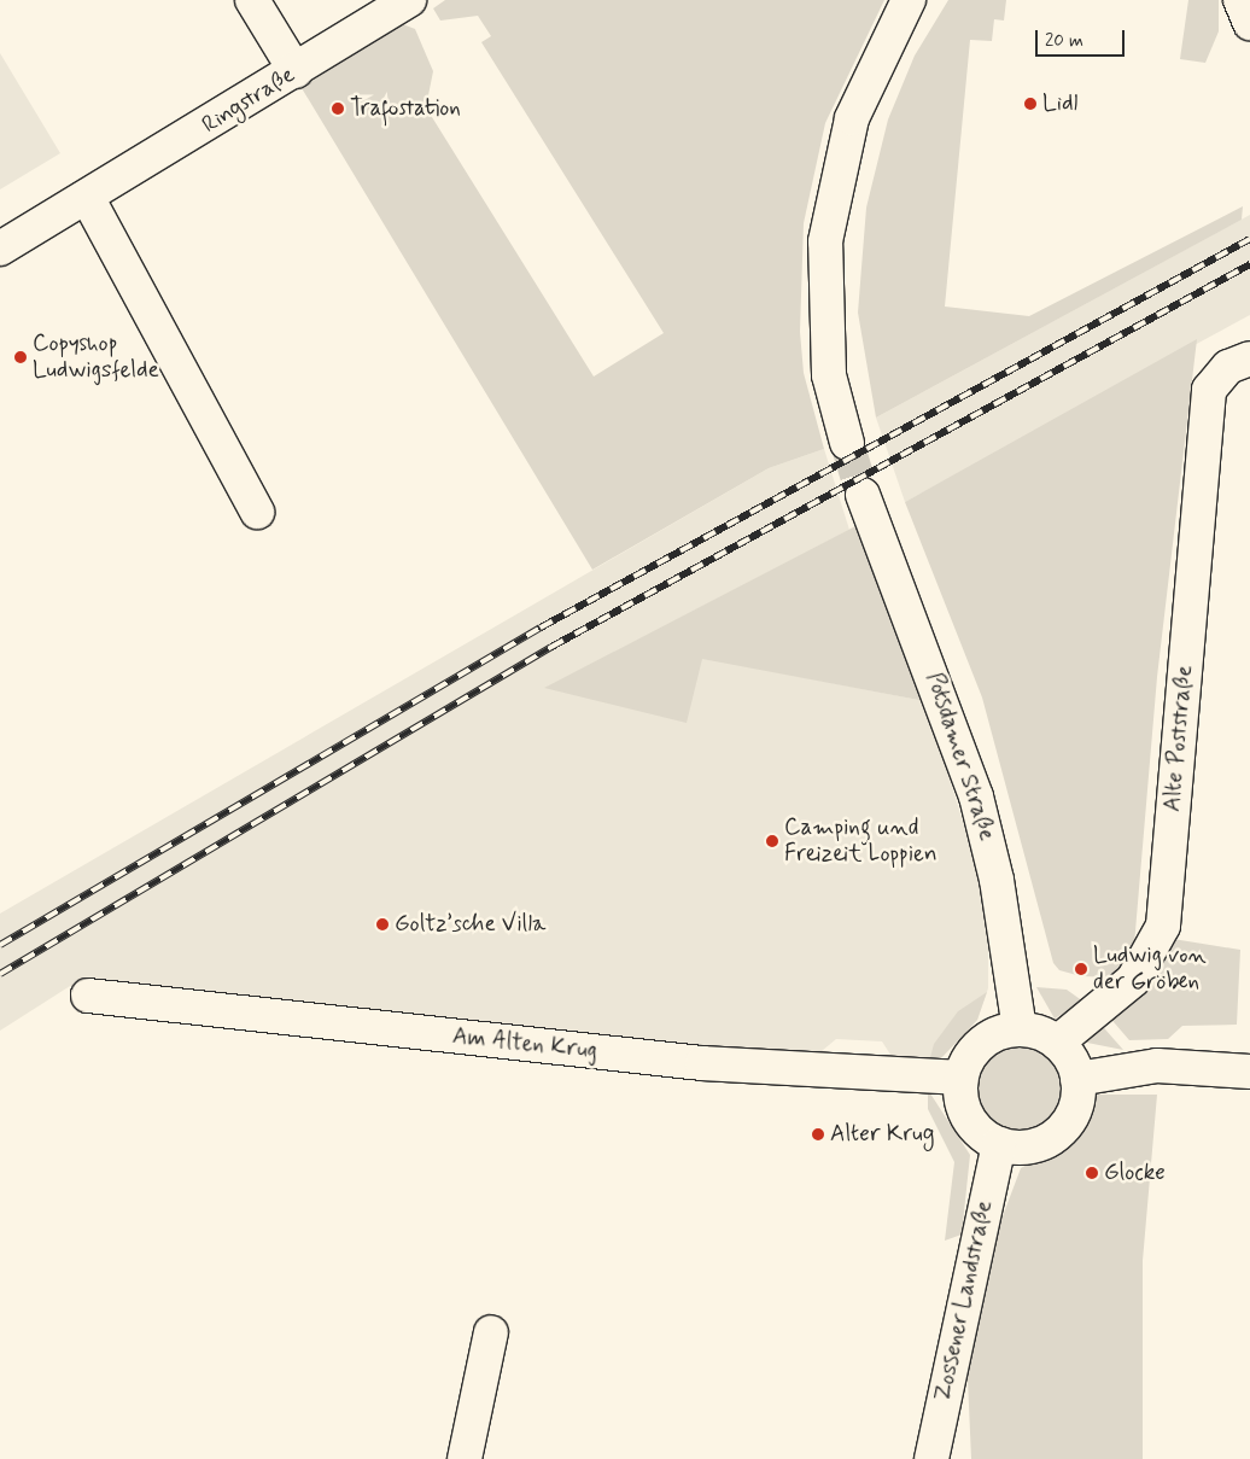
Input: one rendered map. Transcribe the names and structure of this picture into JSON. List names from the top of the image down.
{
  "streets": {
    "main road": [
      "Ringstraße",
      "Alte Poststraße",
      "Potsdamer Straße",
      "Am Alten Krug",
      "Zossener Landstraße"
    ]
  },
  "crossings": [
    ["Alte Poststraße", "Potsdamer Straße"],
    ["Alte Poststraße", "Am Alten Krug"],
    ["Alte Poststraße", "Zossener Landstraße"],
    ["Potsdamer Straße", "Am Alten Krug"],
    ["Potsdamer Straße", "Zossener Landstraße"],
    ["Am Alten Krug", "Zossener Landstraße"]
  ],
  "places": [
    "Lidl",
    "Trafostation",
    "Copyshop Ludwigsfelde",
    "Camping und Freizeit Loppien",
    "Goltz’sche Villa",
    "Ludwig von der Gröben",
    "Alter Krug",
    "Glocke"
  ],
  "scale_bar": "20 m"
}
